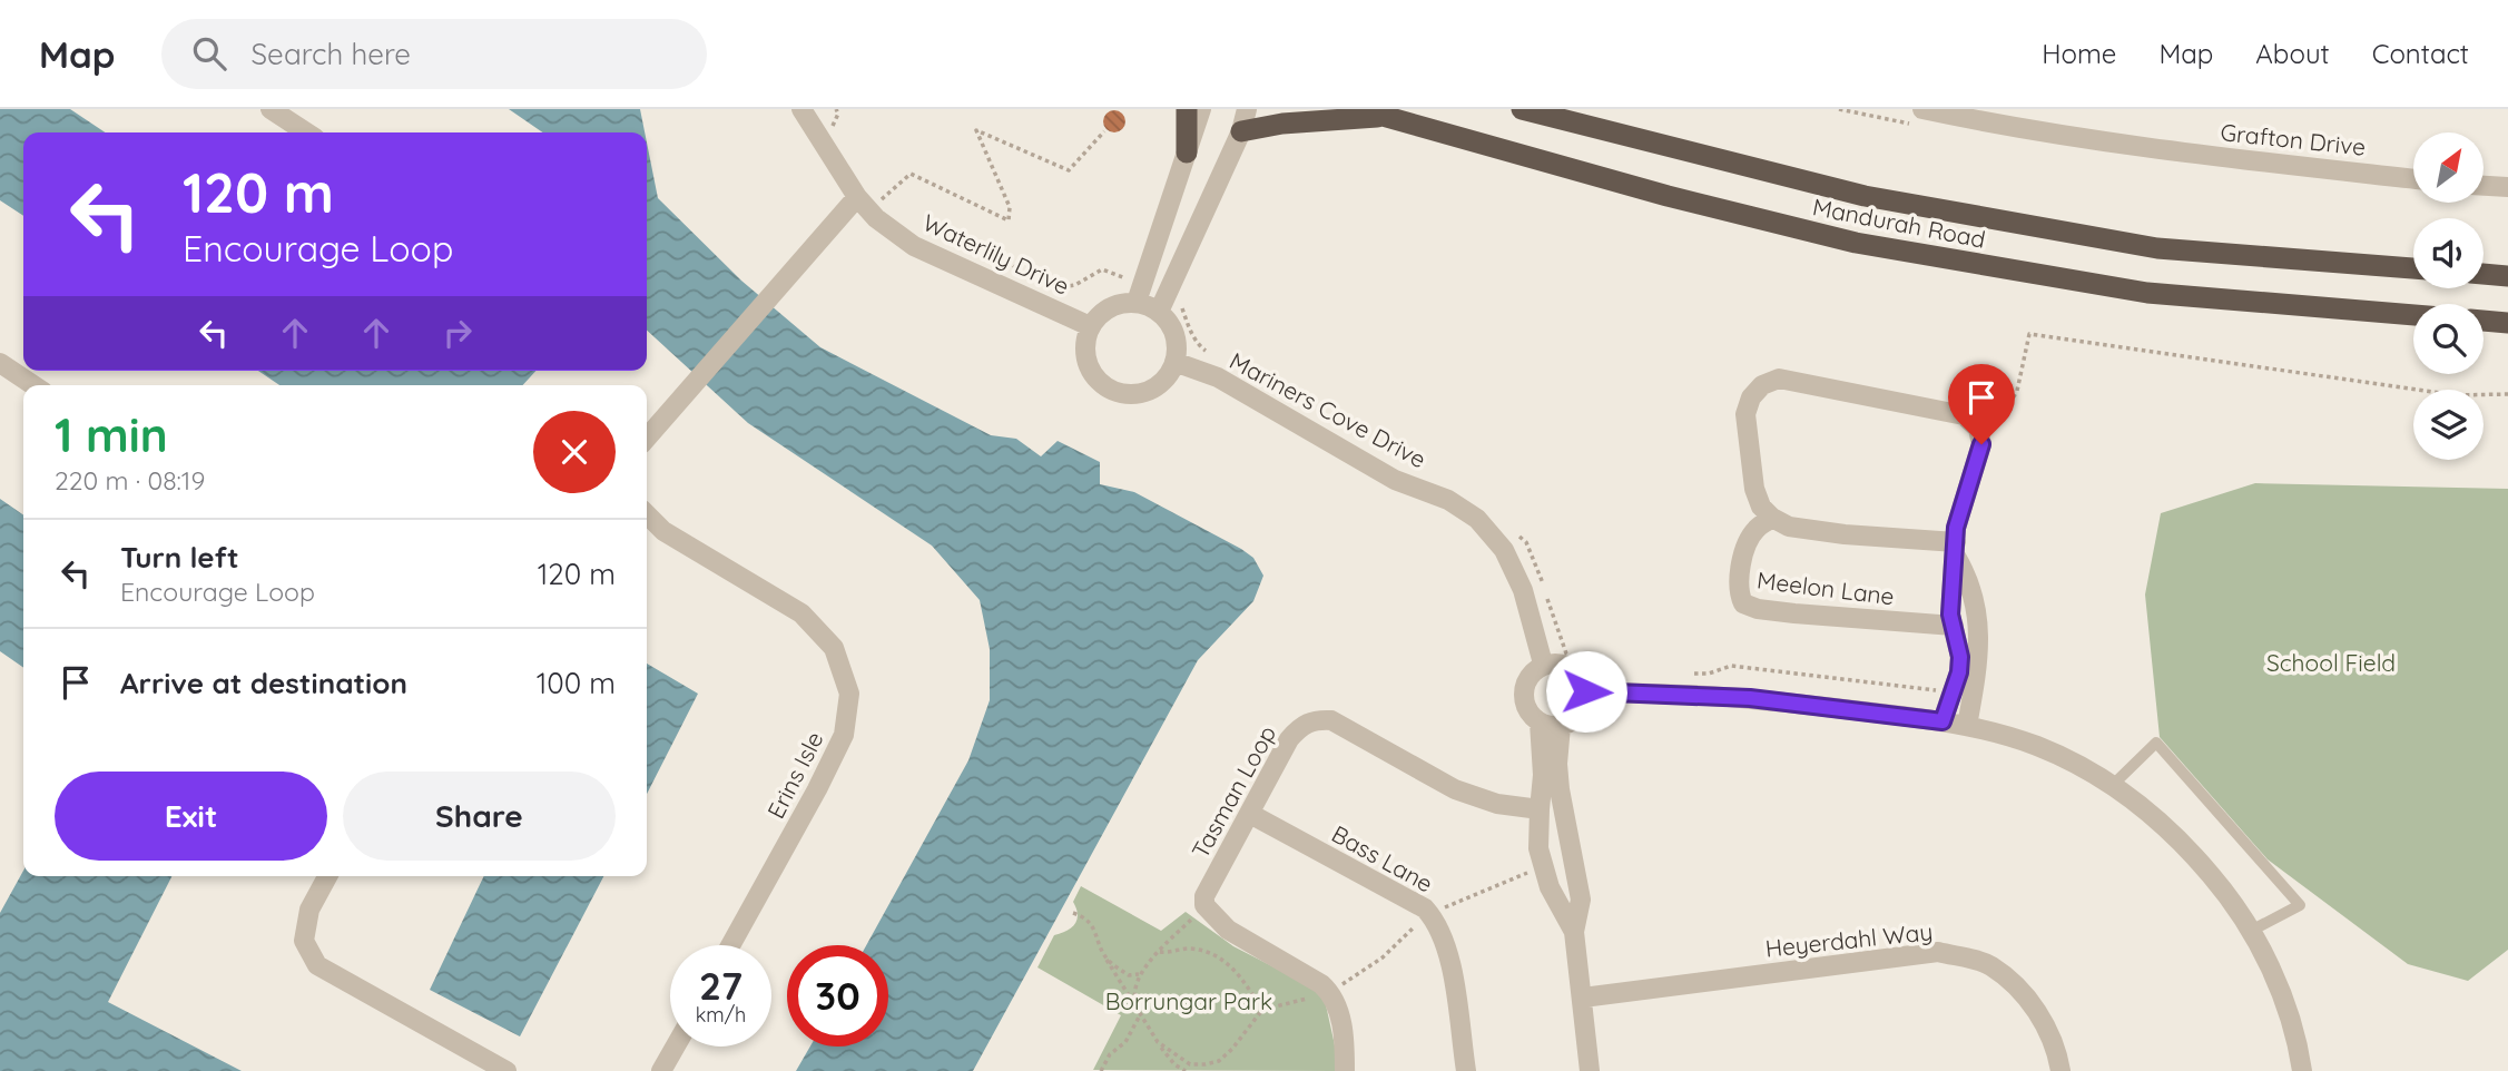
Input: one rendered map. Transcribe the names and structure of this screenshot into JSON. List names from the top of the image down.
{
  "streets": {
    "highway": ["Mandurah Road"],
    "street": [
      "Grafton Drive",
      "Waterlily Drive",
      "Mariners Cove Drive",
      "Meelon Lane",
      "Erins Isle",
      "Tasman Loop",
      "Bass Lane",
      "Heyerdahl Way"
    ]
  },
  "crossings": [
    ["Waterlily Drive", "Mariners Cove Drive"],
    ["Tasman Loop", "Bass Lane"]
  ],
  "parks": ["School Field", "Borrungar Park"],
  "north": "top right",
  "page": {
    "header": "Map",
    "search": "Search here",
    "nav": [
      "Home",
      "Map",
      "About",
      "Contact"
    ],
    "turn": ["120 m", "Encourage Loop"],
    "heading": ["1 min", "220 m · 08:19"],
    "list": [
      {
        "name": "Turn left",
        "note": "Encourage Loop",
        "value": "120 m"
      },
      {
        "name": "Arrive at destination",
        "value": "100 m"
      }
    ],
    "buttons": ["Exit", "Share"],
    "speed": "27 km/h",
    "limit": "30"
  }
}
